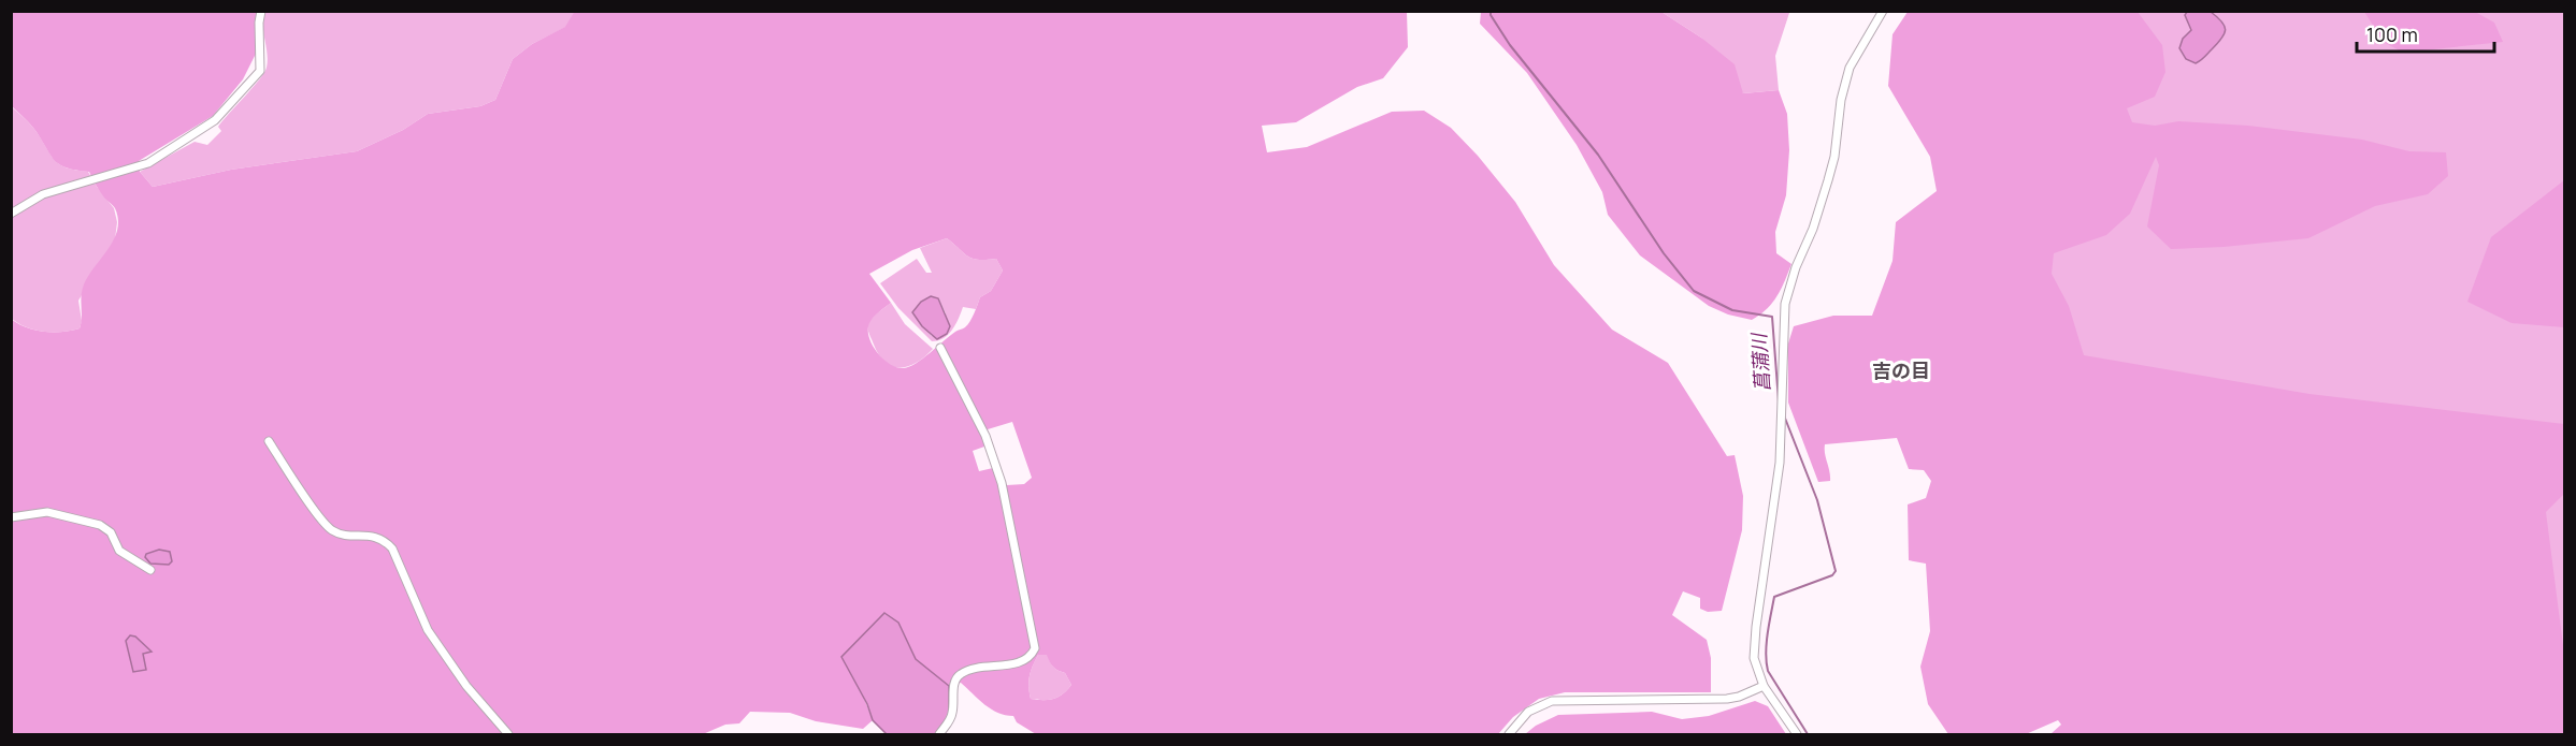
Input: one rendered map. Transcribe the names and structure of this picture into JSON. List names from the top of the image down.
{
  "districts": ["吉の目"],
  "water": ["菖蒲川"],
  "scale_bar": "100 m"
}
